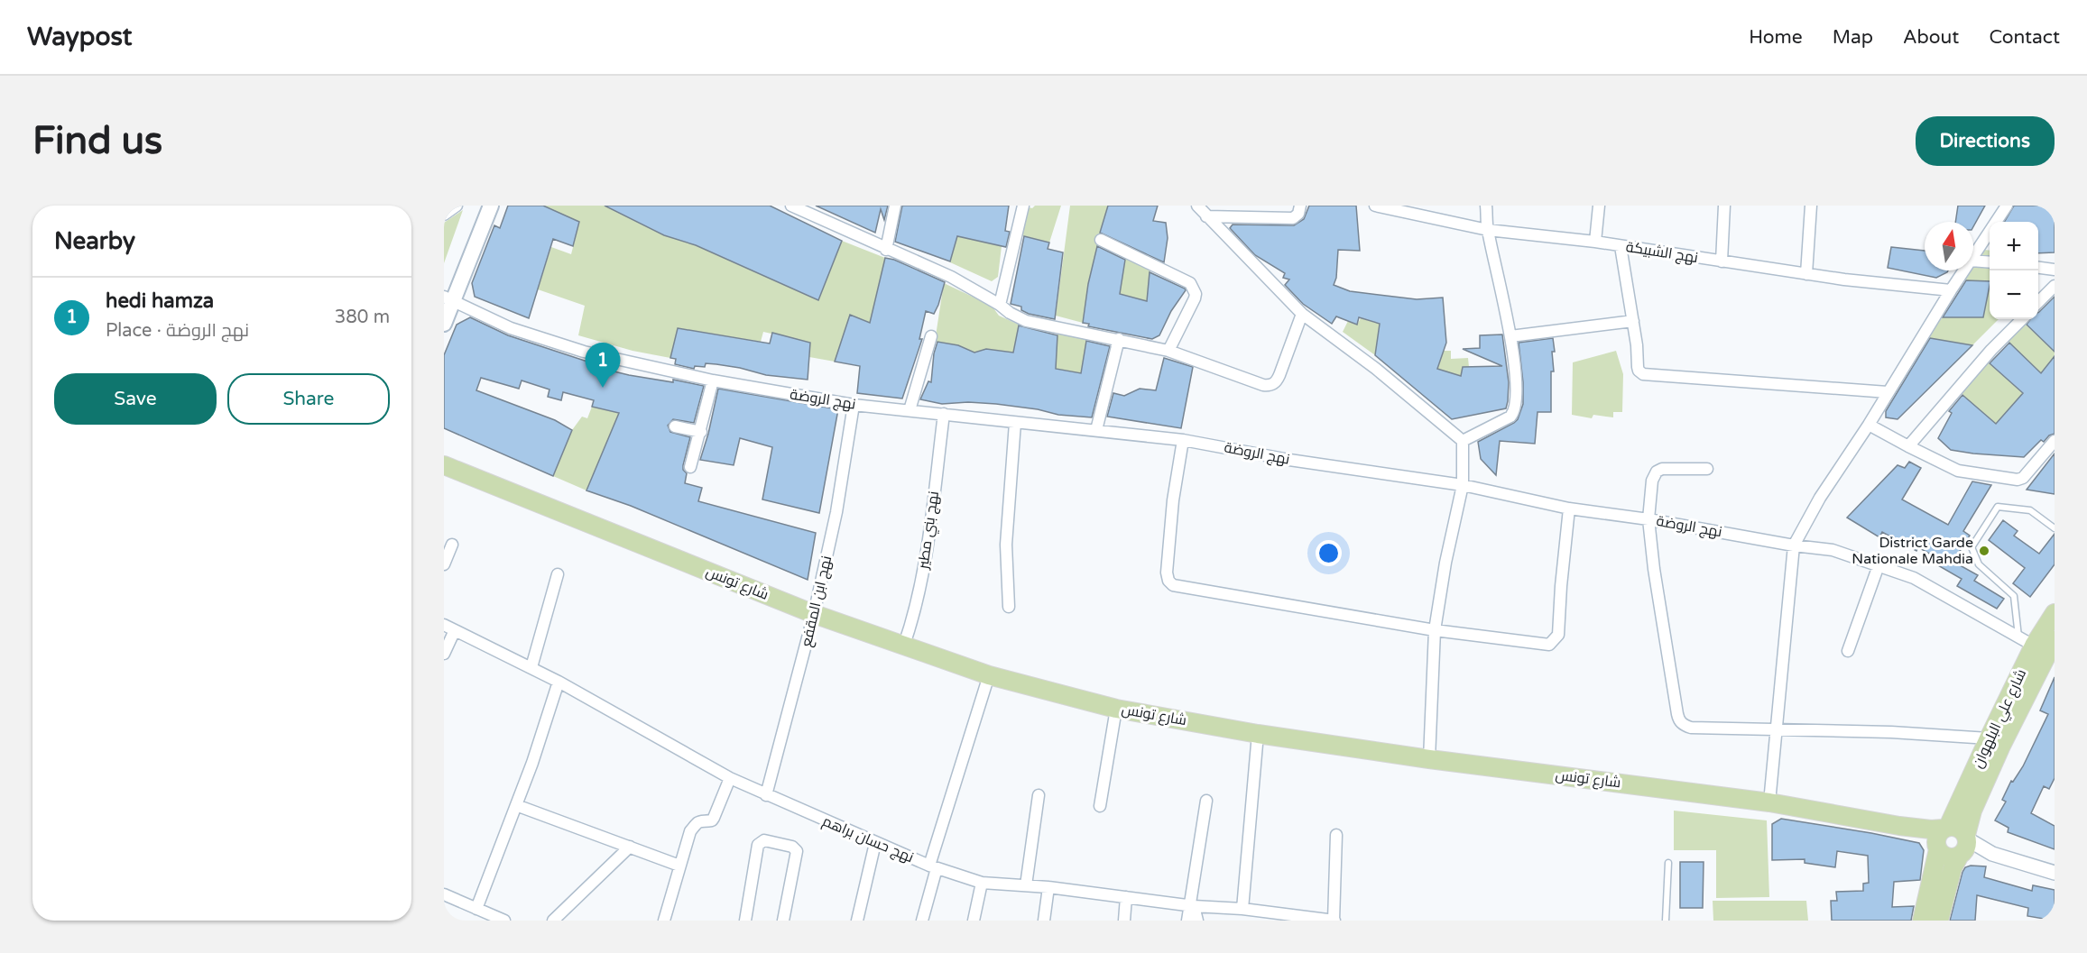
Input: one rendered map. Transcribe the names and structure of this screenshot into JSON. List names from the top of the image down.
{
  "streets": {
    "main road": ["شارع تونس", "شارع علي البلهوان"],
    "street": [
      "نهج الشبيكة",
      "نهج الروضة",
      "نهج بني مطير",
      "نهج ابن المقفع",
      "نهج حسان براهم"
    ]
  },
  "crossings": [
    ["نهج الروضة", "نهج بني مطير"],
    ["نهج الروضة", "نهج ابن المقفع"],
    ["نهج الروضة", "شارع علي البلهوان"],
    ["نهج بني مطير", "شارع تونس"],
    ["شارع تونس", "نهج ابن المقفع"],
    ["شارع تونس", "شارع علي البلهوان"],
    ["نهج ابن المقفع", "نهج حسان براهم"]
  ],
  "places": ["District Garde Nationale Mahdia"],
  "north": "top",
  "page": {
    "header": "Waypost",
    "nav": [
      "Home",
      "Map",
      "About",
      "Contact"
    ],
    "buttons": [
      "Directions",
      ["Save", "Share"]
    ],
    "title": "Find us",
    "heading": "Nearby",
    "map_buttons": ["+", "−"],
    "list": [
      {
        "mark": "1",
        "name": "hedi hamza",
        "note": "Place · نهج الروضة",
        "value": "380 m"
      }
    ],
    "pins": "1"
  }
}
